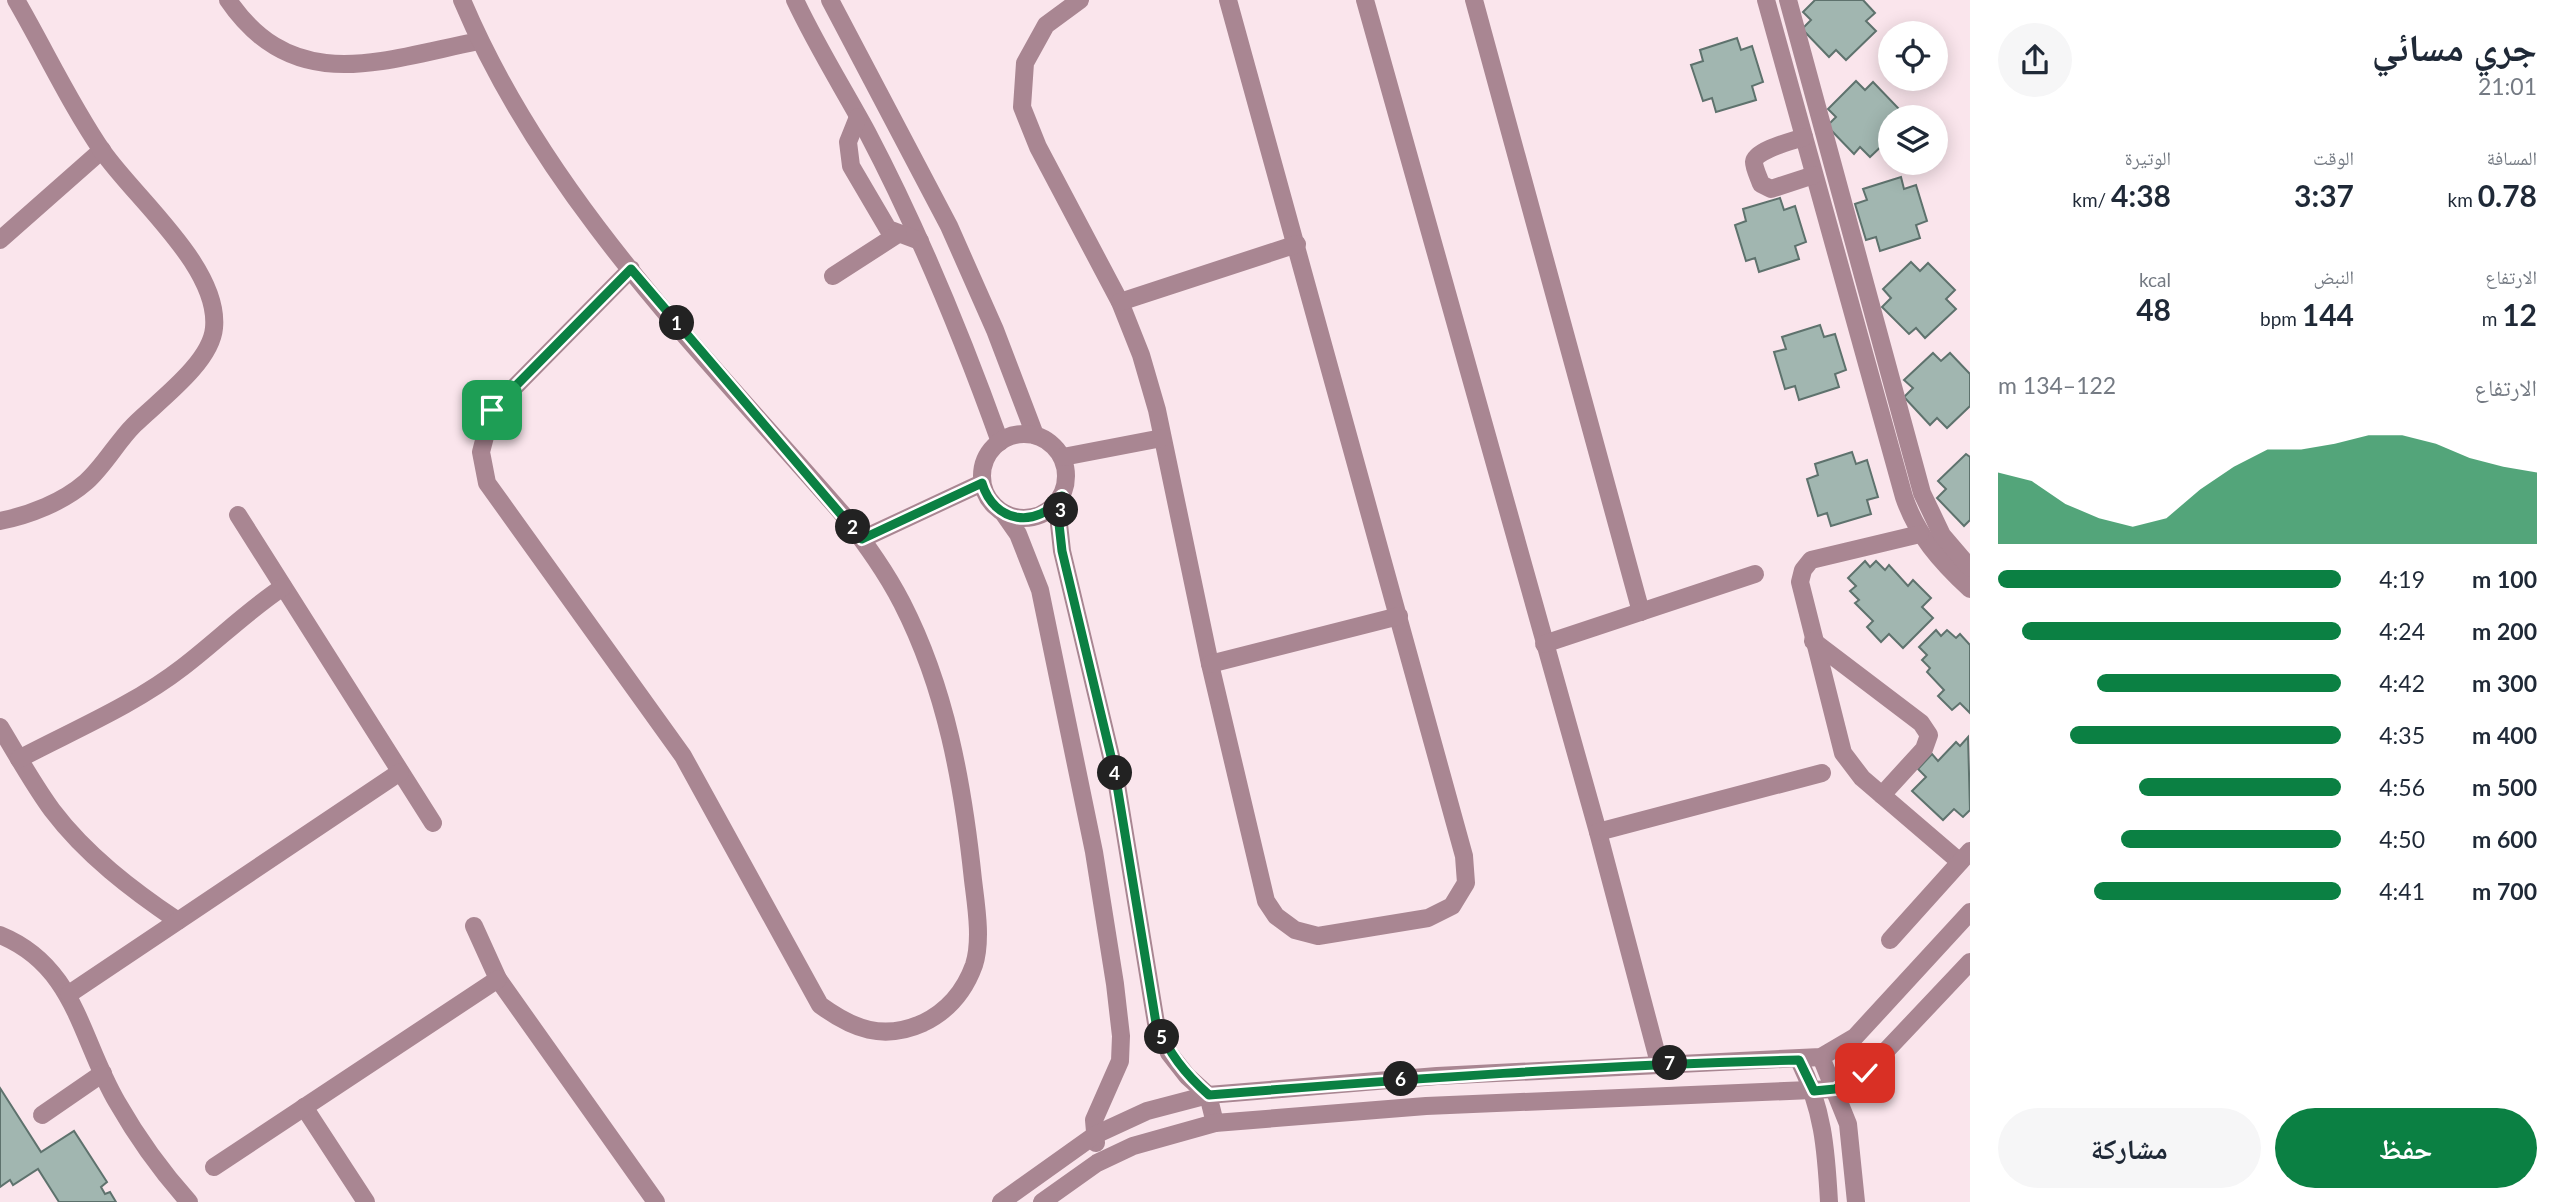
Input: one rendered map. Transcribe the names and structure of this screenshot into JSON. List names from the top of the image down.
{
  "page": {
    "heading": ["جري مسائي", "21:01"],
    "stats": [
      ["المسافة", "0.78 km"],
      ["الوقت", "3:37"],
      ["الوتيرة", "4:38 /km"],
      ["الارتفاع", "12 m"],
      ["النبض", "144 bpm"],
      ["kcal", "48"]
    ],
    "pins": [
      "1",
      "3",
      "2",
      "4",
      "5",
      "7",
      "6"
    ],
    "chart": ["الارتفاع", "122–134 m"],
    "list": [
      {
        "name": "100 m",
        "note": "4:19"
      },
      {
        "name": "200 m",
        "note": "4:24"
      },
      {
        "name": "300 m",
        "note": "4:42"
      },
      {
        "name": "400 m",
        "note": "4:35"
      },
      {
        "name": "500 m",
        "note": "4:56"
      },
      {
        "name": "600 m",
        "note": "4:50"
      },
      {
        "name": "700 m",
        "note": "4:41"
      }
    ],
    "buttons": ["حفظ", "مشاركة"]
  }
}
